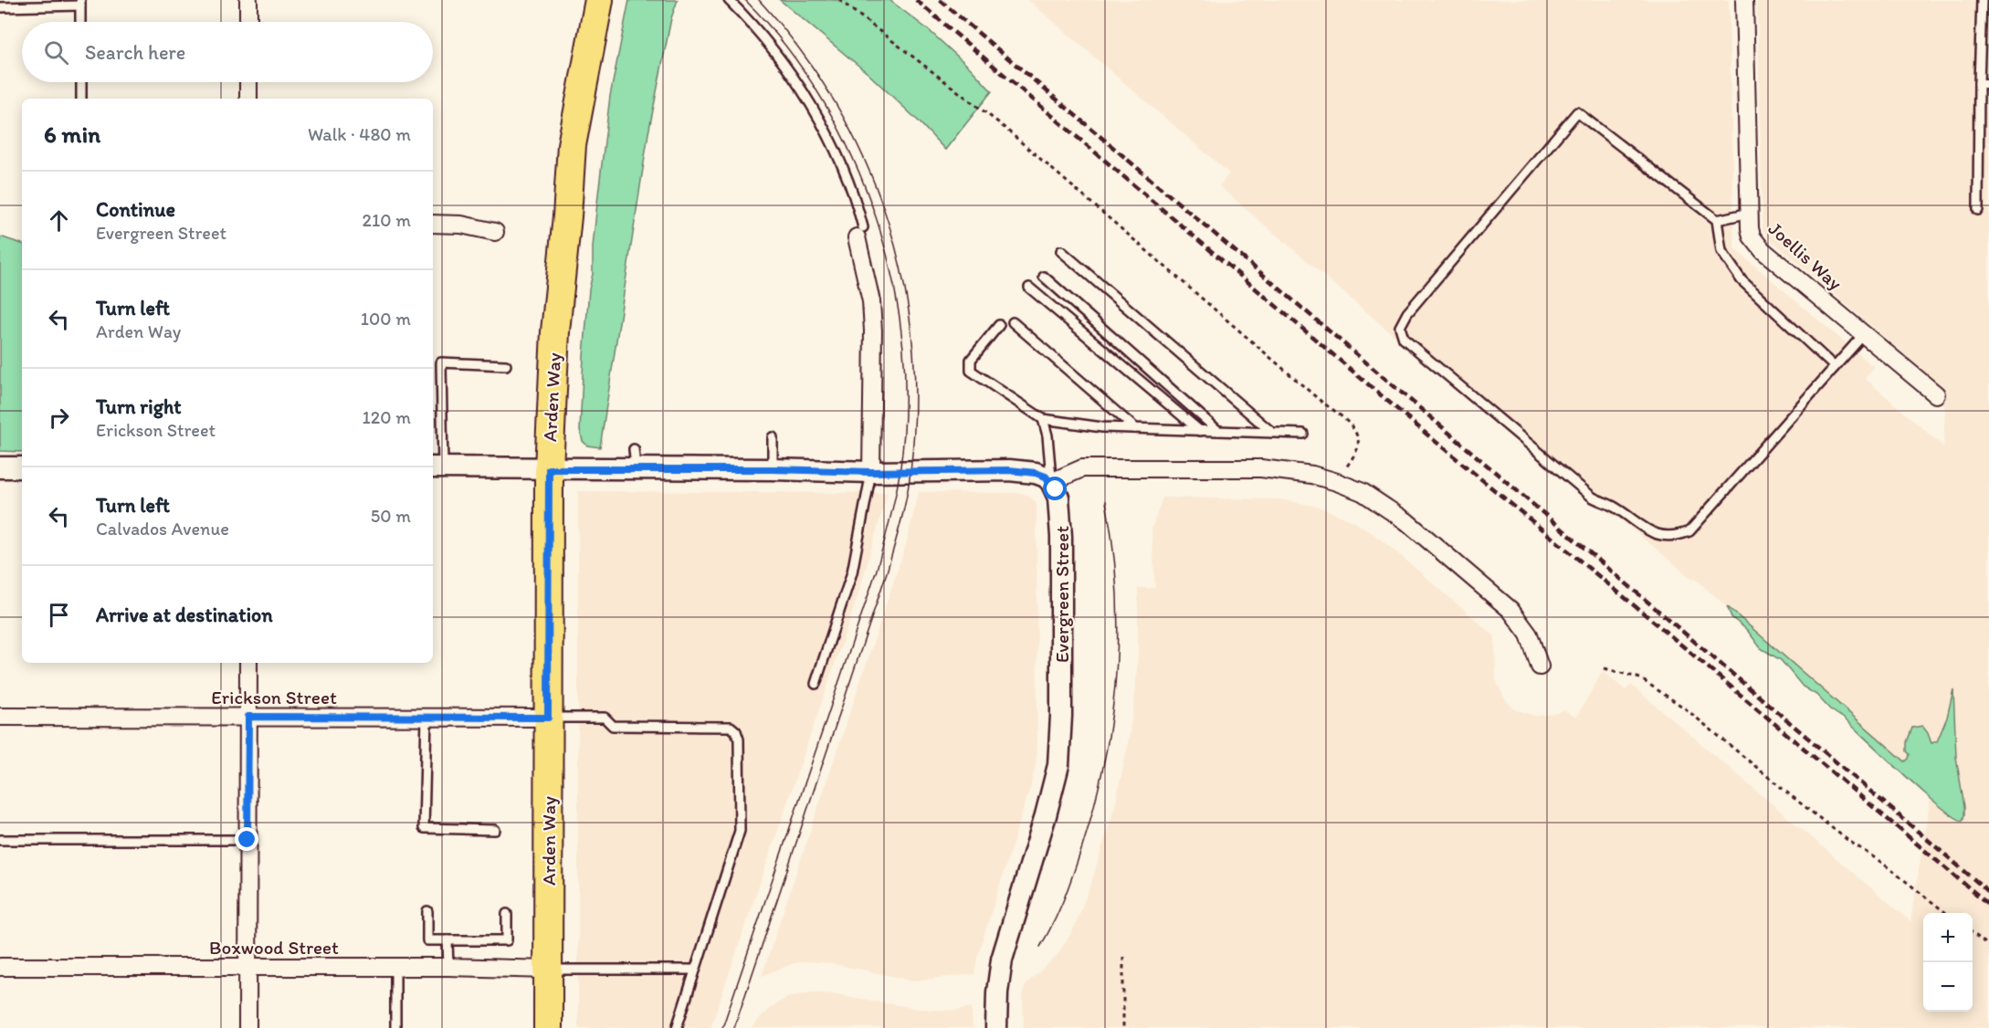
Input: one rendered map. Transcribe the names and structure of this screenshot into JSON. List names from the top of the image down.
{
  "streets": {
    "main road": ["Arden Way"],
    "street": [
      "Joellis Way",
      "Evergreen Street",
      "Erickson Street",
      "Boxwood Street"
    ]
  },
  "crossings": [
    ["Arden Way", "Erickson Street"],
    ["Arden Way", "Boxwood Street"]
  ],
  "page": {
    "search": "Search here",
    "heading": ["6 min", "Walk · 480 m"],
    "list": [
      ["Continue", "Evergreen Street", "210 m"],
      ["Turn left", "Arden Way", "100 m"],
      ["Turn right", "Erickson Street", "120 m"],
      ["Turn left", "Calvados Avenue", "50 m"],
      "Arrive at destination"
    ],
    "map_buttons": ["+", "−"]
  }
}
